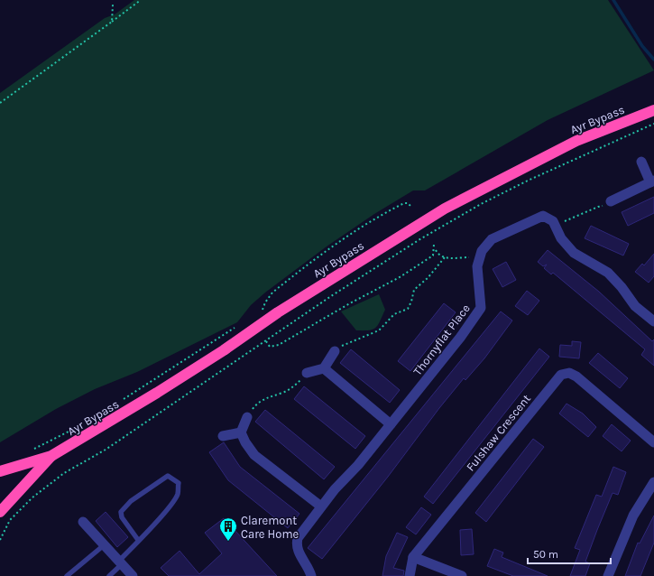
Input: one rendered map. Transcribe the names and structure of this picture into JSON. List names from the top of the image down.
{
  "streets": {
    "highway": ["Ayr Bypass"],
    "street": ["Thornyflat Place", "Fulshaw Crescent"]
  },
  "places": {
    "building": ["Claremont Care Home"]
  },
  "scale_bar": "50 m"
}
